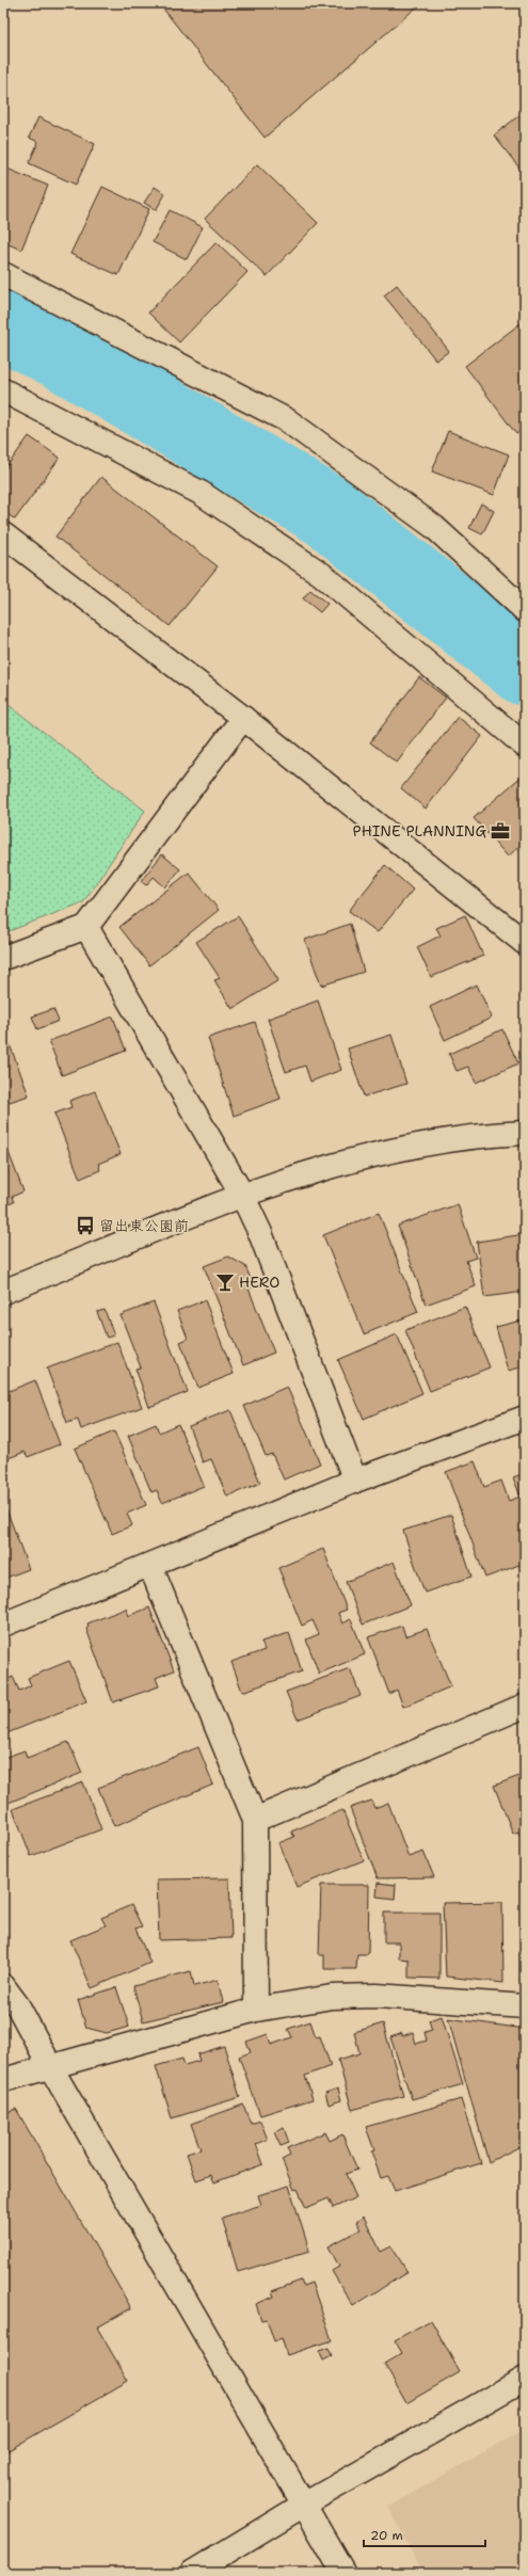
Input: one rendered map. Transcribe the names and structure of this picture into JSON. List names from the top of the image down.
{
  "places": {
    "office": ["PHINE PLANNING"],
    "bus stop": ["留出東公園前"],
    "bar": ["HERO"]
  },
  "scale_bar": "20 m"
}
